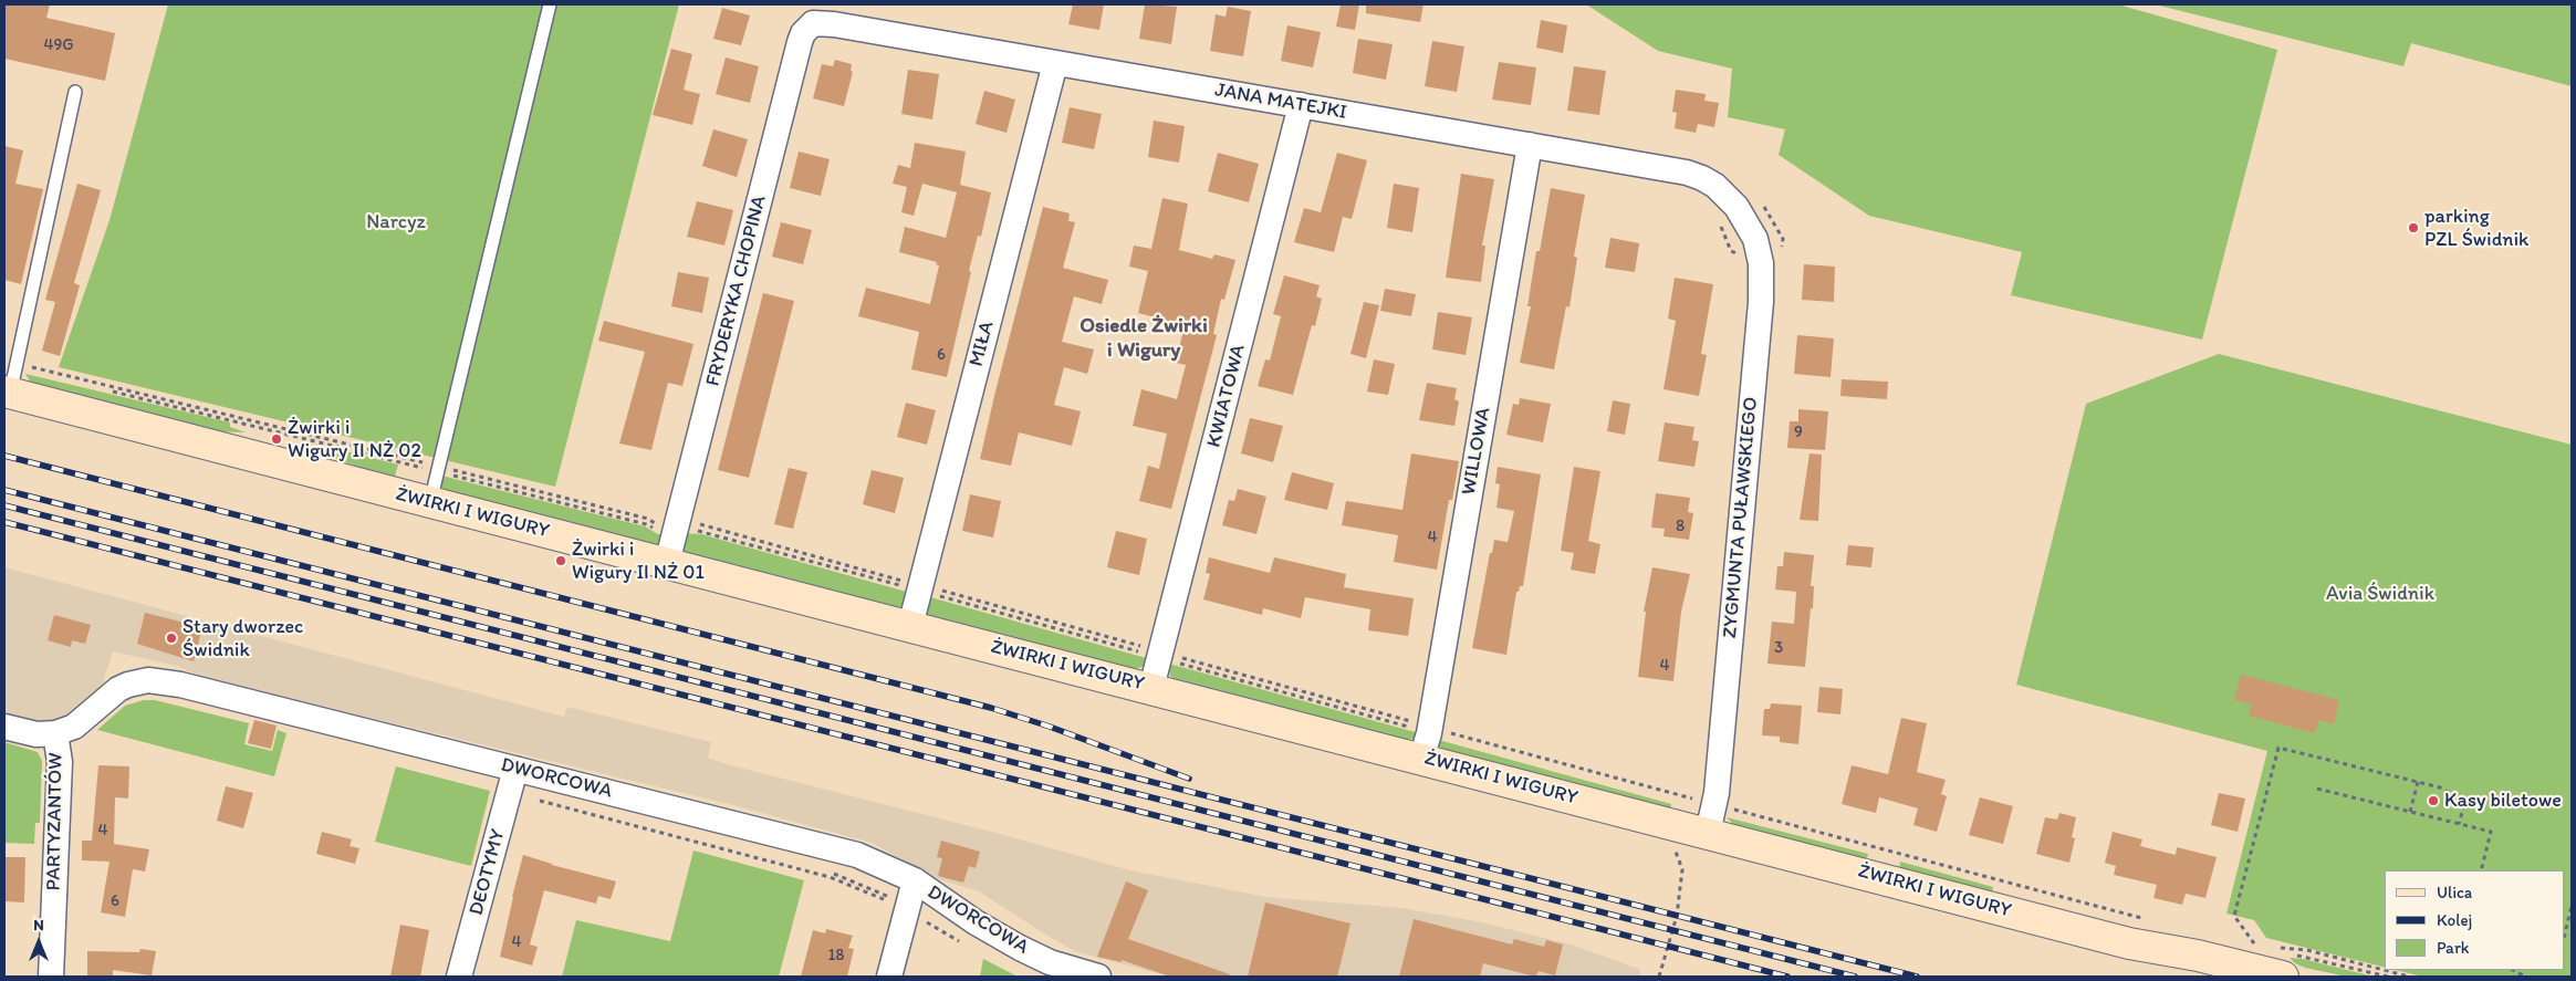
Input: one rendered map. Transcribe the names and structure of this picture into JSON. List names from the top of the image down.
{
  "streets": {
    "main road": ["ŻWIRKI I WIGURY"],
    "street": [
      "JANA MATEJKI",
      "FRYDERYKA CHOPINA",
      "MIŁA",
      "KWIATOWA",
      "WILLOWA",
      "ZYGMUNTA PUŁAWSKIEGO",
      "DWORCOWA",
      "PARTYZANTÓW",
      "DEOTYMY"
    ]
  },
  "crossings": [
    ["JANA MATEJKI", "FRYDERYKA CHOPINA"],
    ["JANA MATEJKI", "MIŁA"],
    ["JANA MATEJKI", "KWIATOWA"],
    ["JANA MATEJKI", "WILLOWA"],
    ["JANA MATEJKI", "ZYGMUNTA PUŁAWSKIEGO"],
    ["FRYDERYKA CHOPINA", "ŻWIRKI I WIGURY"],
    ["MIŁA", "ŻWIRKI I WIGURY"],
    ["KWIATOWA", "ŻWIRKI I WIGURY"],
    ["WILLOWA", "ŻWIRKI I WIGURY"],
    ["ŻWIRKI I WIGURY", "ZYGMUNTA PUŁAWSKIEGO"],
    ["DWORCOWA", "PARTYZANTÓW"],
    ["DWORCOWA", "DEOTYMY"]
  ],
  "districts": ["Osiedle Żwirki i Wigury"],
  "parks": ["Narcyz", "Avia Świdnik"],
  "places": [
    "parking PZL Świdnik",
    "Żwirki i Wigury II NŻ 02",
    "Żwirki i Wigury II NŻ 01",
    "Stary dworzec Świdnik",
    "Kasy biletowe"
  ],
  "house_numbers": [
    "49G",
    "6",
    "9",
    "8",
    "4",
    "3",
    "4",
    "4",
    "6",
    "4",
    "18"
  ],
  "legend": ["Ulica", "Kolej", "Park"],
  "north": "top"
}
